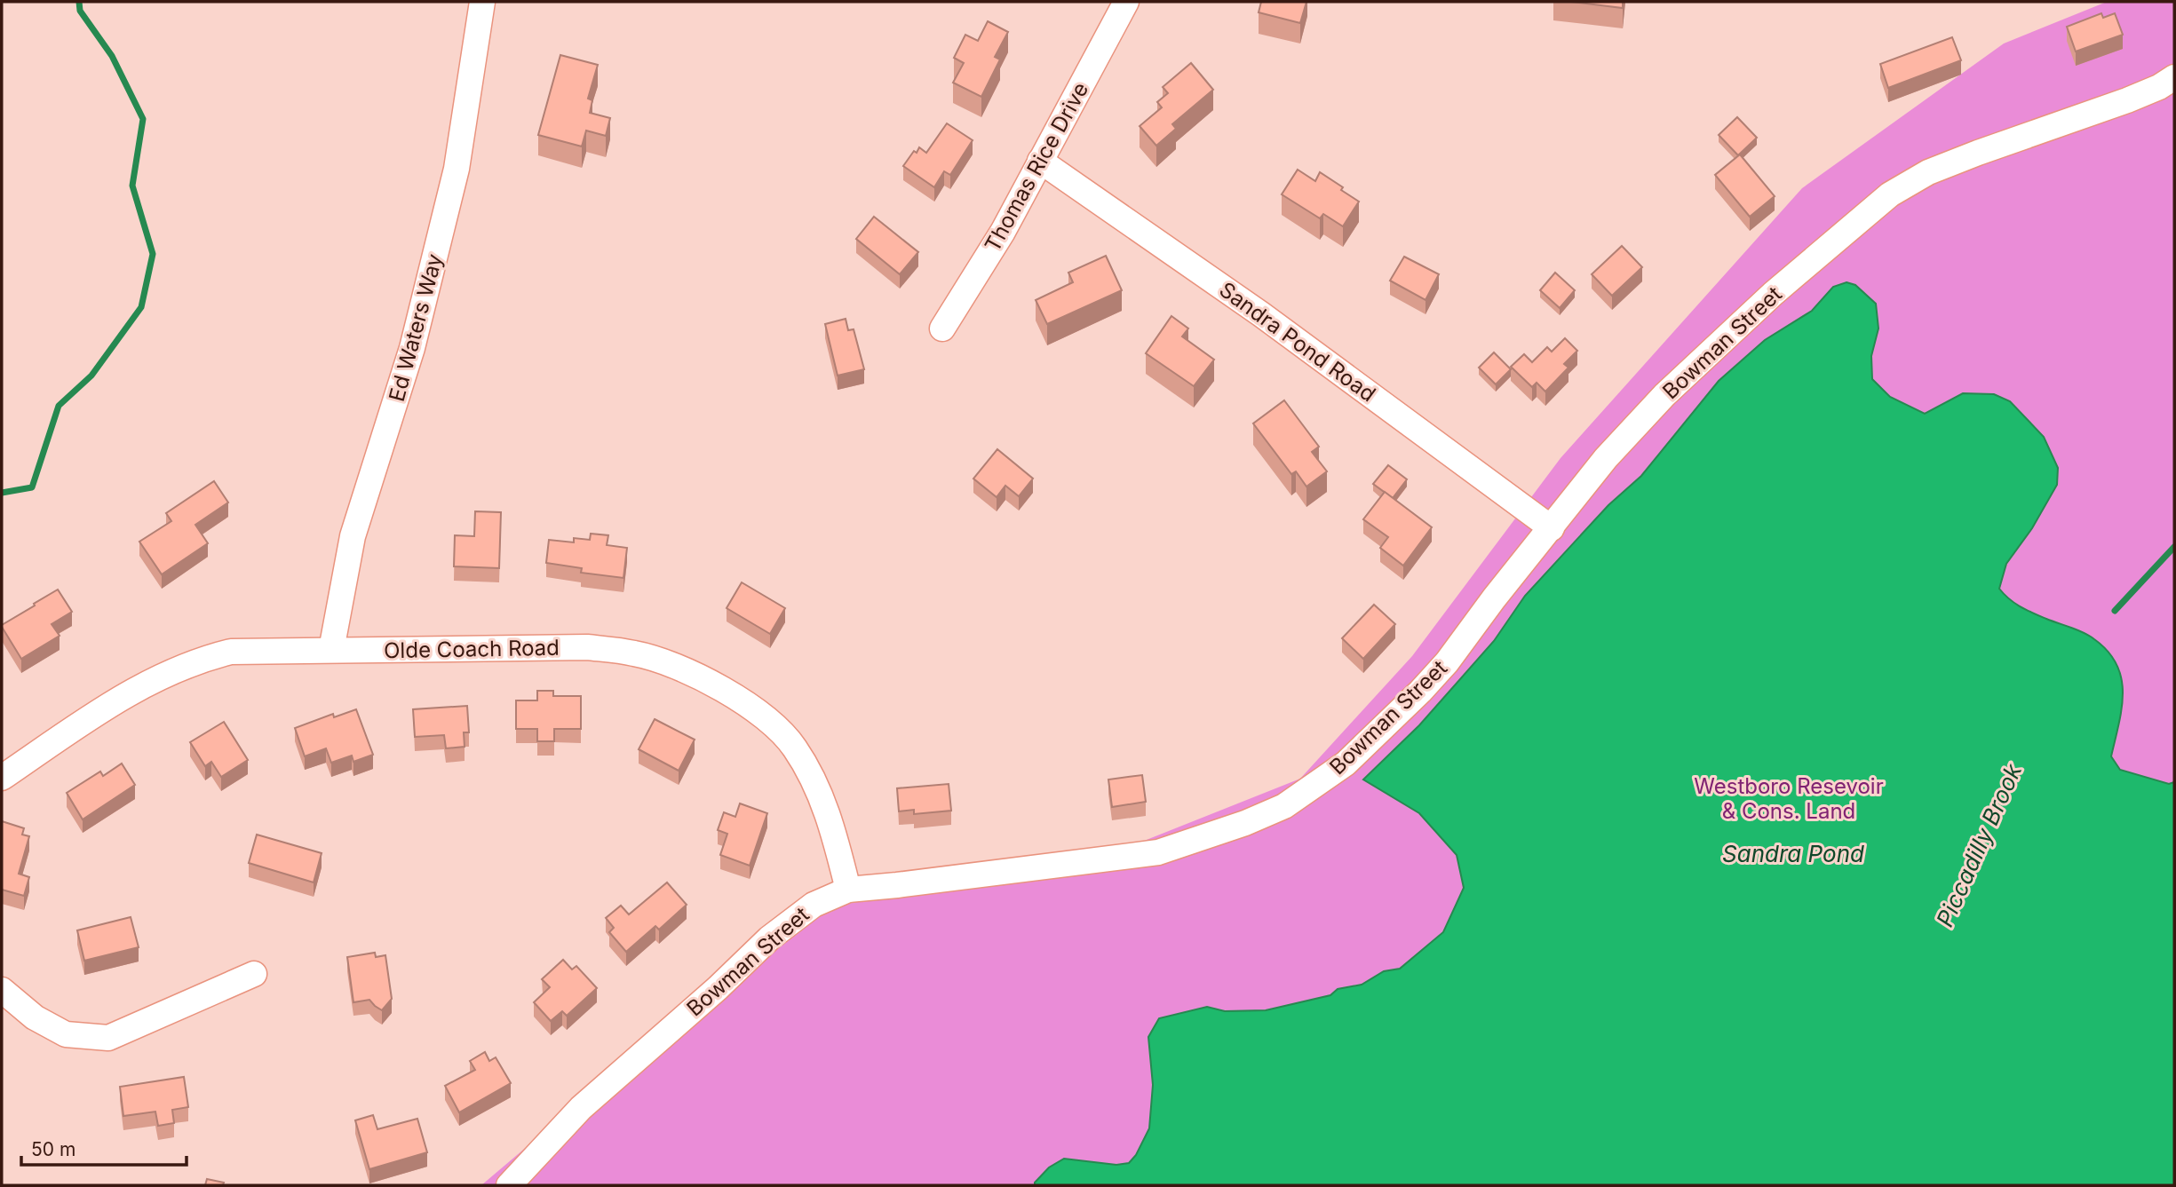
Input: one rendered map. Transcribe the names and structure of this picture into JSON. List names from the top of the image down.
{
  "streets": {
    "street": [
      "Thomas Rice Drive",
      "Ed Waters Way",
      "Sandra Pond Road",
      "Bowman Street",
      "Olde Coach Road"
    ]
  },
  "crossings": [
    ["Thomas Rice Drive", "Sandra Pond Road"],
    ["Ed Waters Way", "Olde Coach Road"],
    ["Sandra Pond Road", "Bowman Street"],
    ["Bowman Street", "Olde Coach Road"]
  ],
  "water": ["Piccadilly Brook", "Sandra Pond"],
  "parks": ["Westboro Resevoir & Cons. Land"],
  "scale_bar": "50 m"
}
